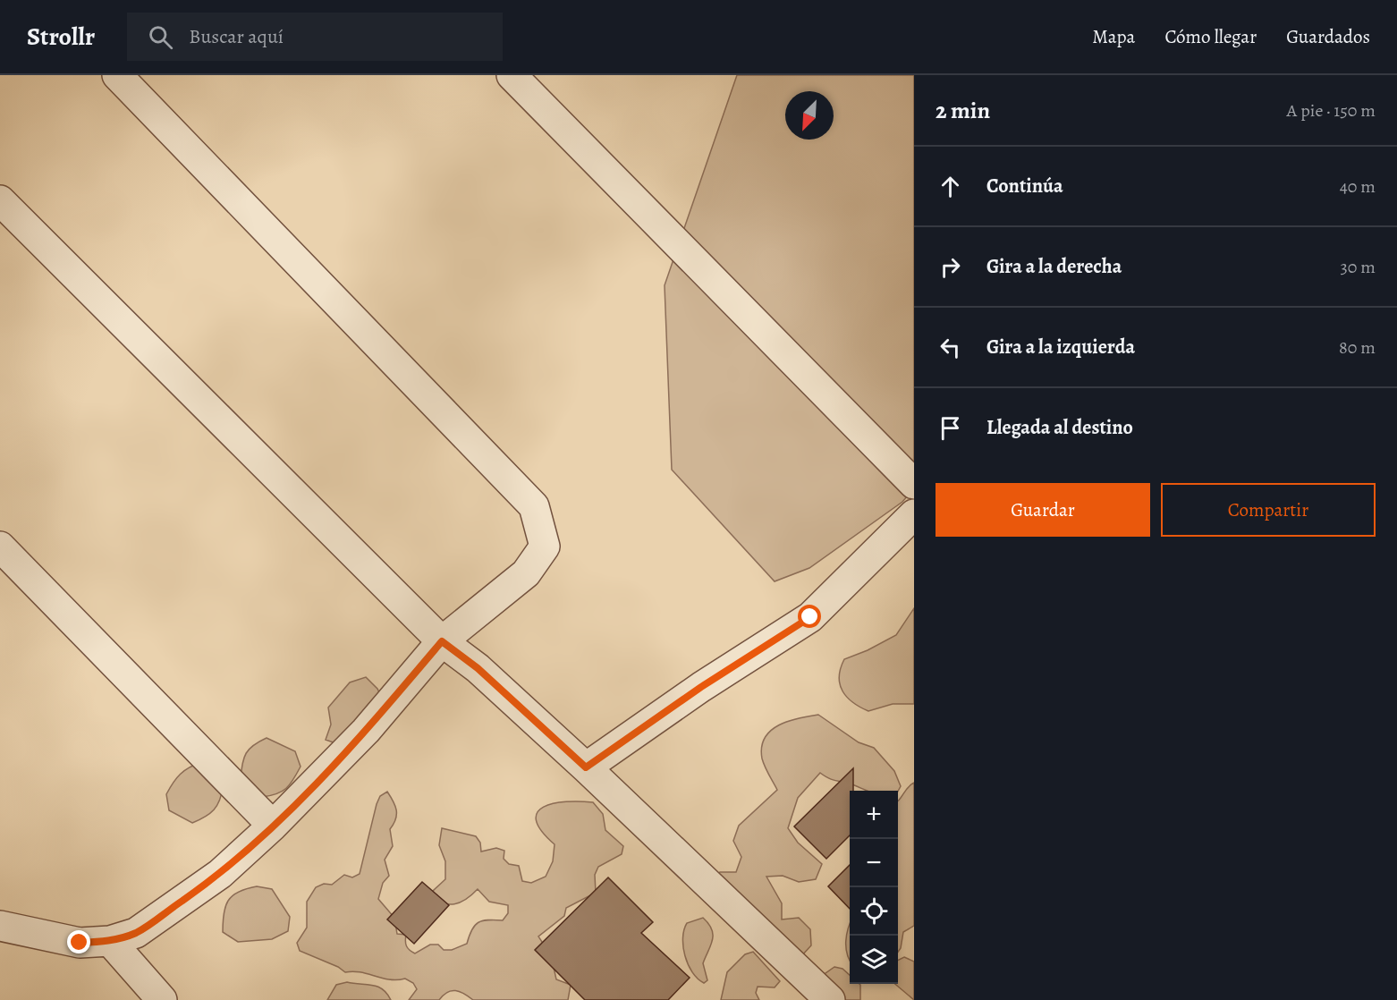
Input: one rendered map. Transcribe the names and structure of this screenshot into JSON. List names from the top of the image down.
{
  "north": "bottom left",
  "page": {
    "header": "Strollr",
    "search": "Buscar aquí",
    "nav": ["Mapa", "Cómo llegar", "Guardados"],
    "heading": ["2 min", "A pie · 150 m"],
    "list": [
      ["Continúa", "40 m"],
      ["Gira a la derecha", "30 m"],
      ["Gira a la izquierda", "80 m"],
      "Llegada al destino"
    ],
    "buttons": ["Guardar", "Compartir"],
    "map_buttons": ["+", "−"]
  }
}
